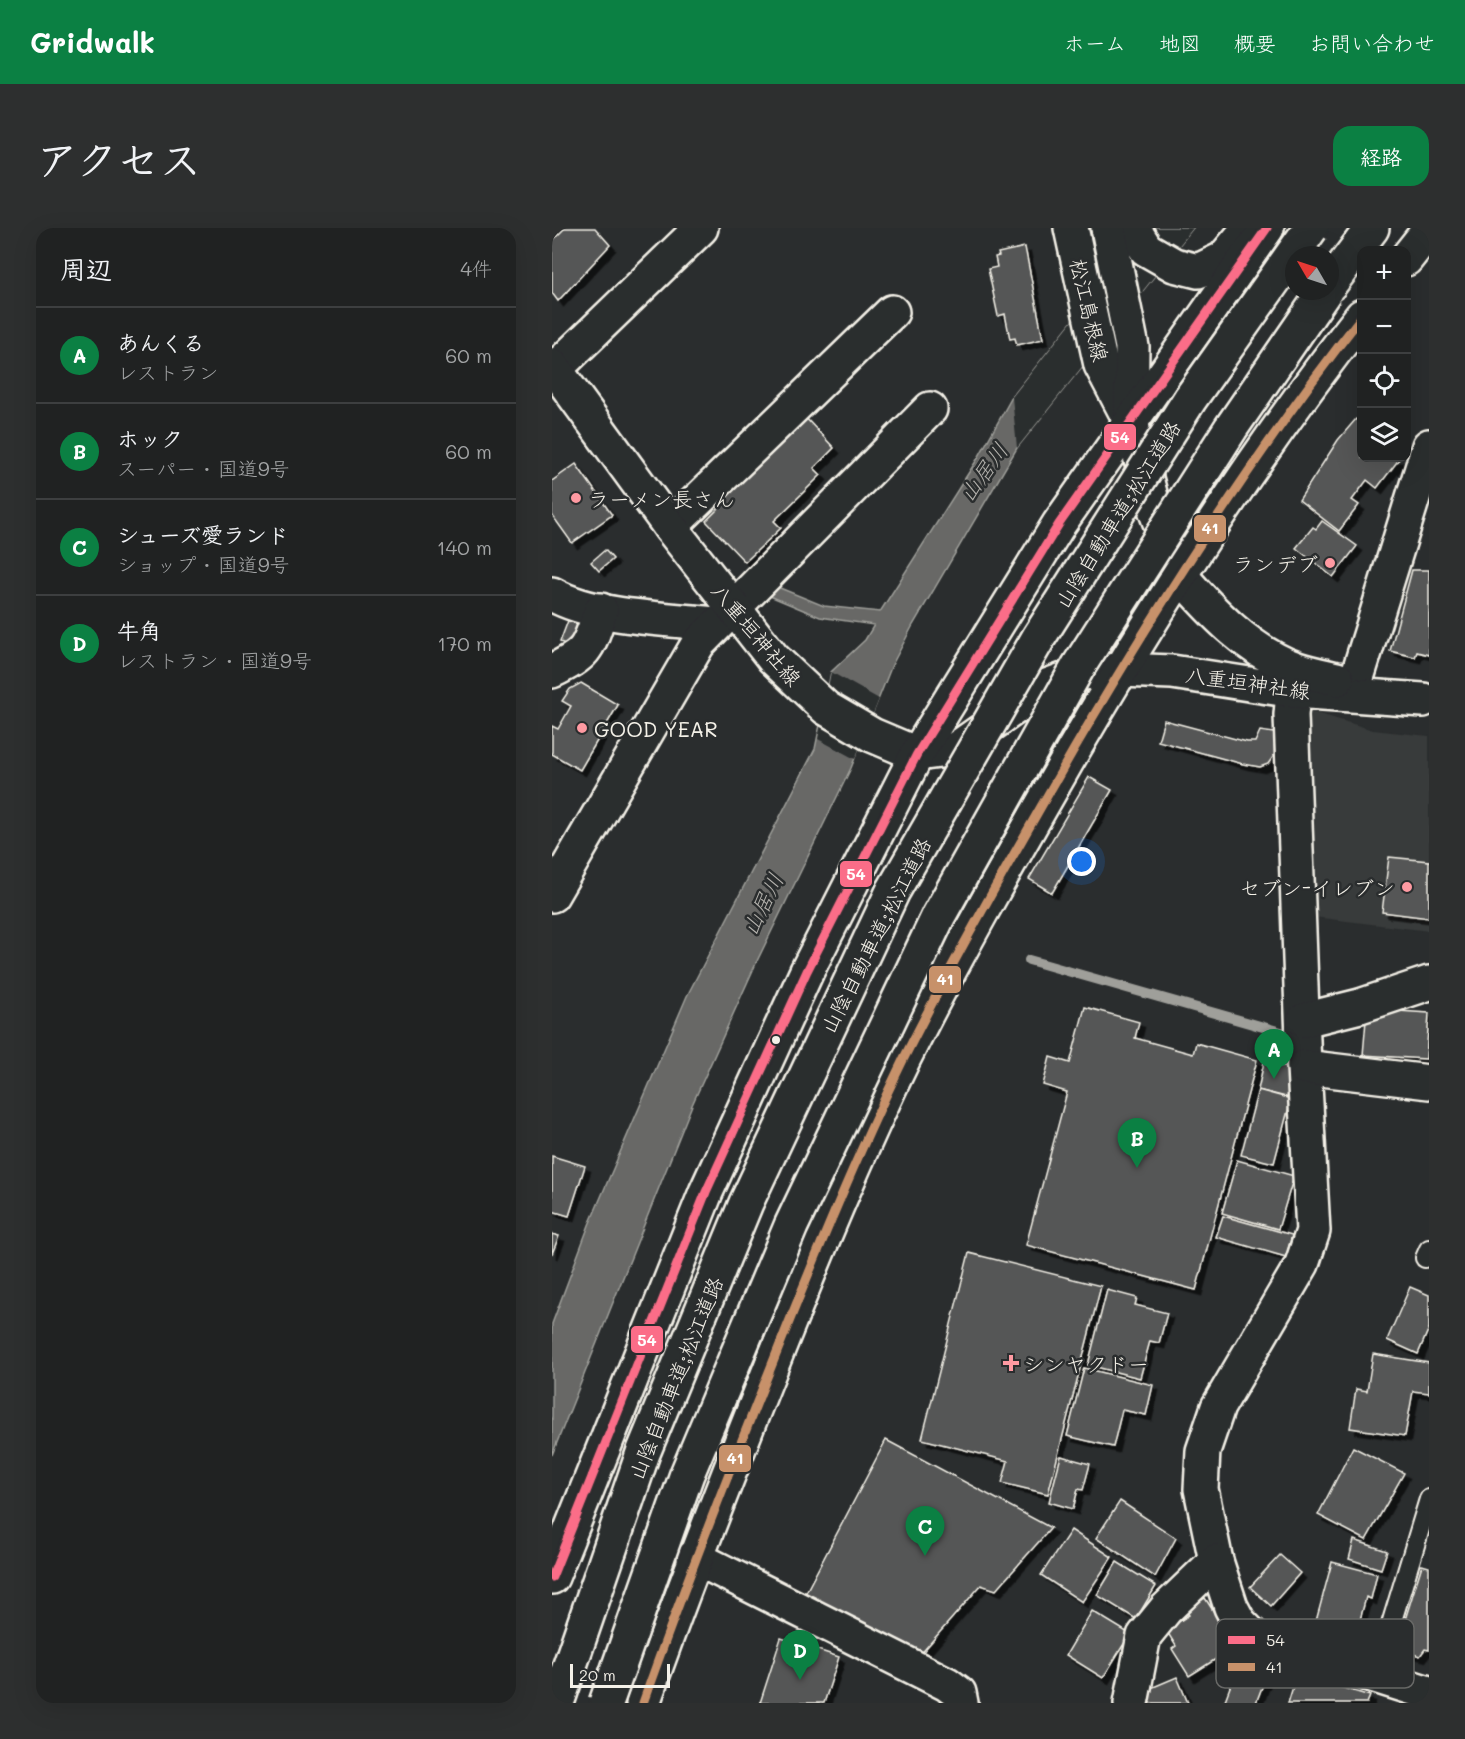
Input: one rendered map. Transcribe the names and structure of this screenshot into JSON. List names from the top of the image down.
{
  "streets": {
    "main road": ["松江島根線", "山陰自動車道;松江道路", "八重垣神社線"]
  },
  "crossings": [
    ["松江島根線", "八重垣神社線"]
  ],
  "water": ["山居川"],
  "places": {
    "other": [
      "ラーメン長さん",
      "ランデブ",
      "GOOD YEAR",
      "セブン-イレブン"
    ],
    "health": ["シンヤクドー"]
  },
  "lines": ["transit line 54", "transit line 41"],
  "legend": ["54", "41"],
  "scale_bar": "20 m",
  "north": "top left",
  "page": {
    "header": "Gridwalk",
    "nav": [
      "ホーム",
      "地図",
      "概要",
      "お問い合わせ"
    ],
    "title": "アクセス",
    "buttons": "経路",
    "heading": ["周辺", "4件"],
    "map_buttons": ["+", "−"],
    "list": [
      {
        "mark": "A",
        "name": "あんくる",
        "note": "レストラン",
        "value": "60 m"
      },
      {
        "mark": "B",
        "name": "ホック",
        "note": "スーパー · 国道9号",
        "value": "60 m"
      },
      {
        "mark": "C",
        "name": "シューズ愛ランド",
        "note": "ショップ · 国道9号",
        "value": "140 m"
      },
      {
        "mark": "D",
        "name": "牛角",
        "note": "レストラン · 国道9号",
        "value": "170 m"
      }
    ],
    "pins": [
      "A",
      "B",
      "C",
      "D"
    ],
    "scale": "20 m"
  }
}
